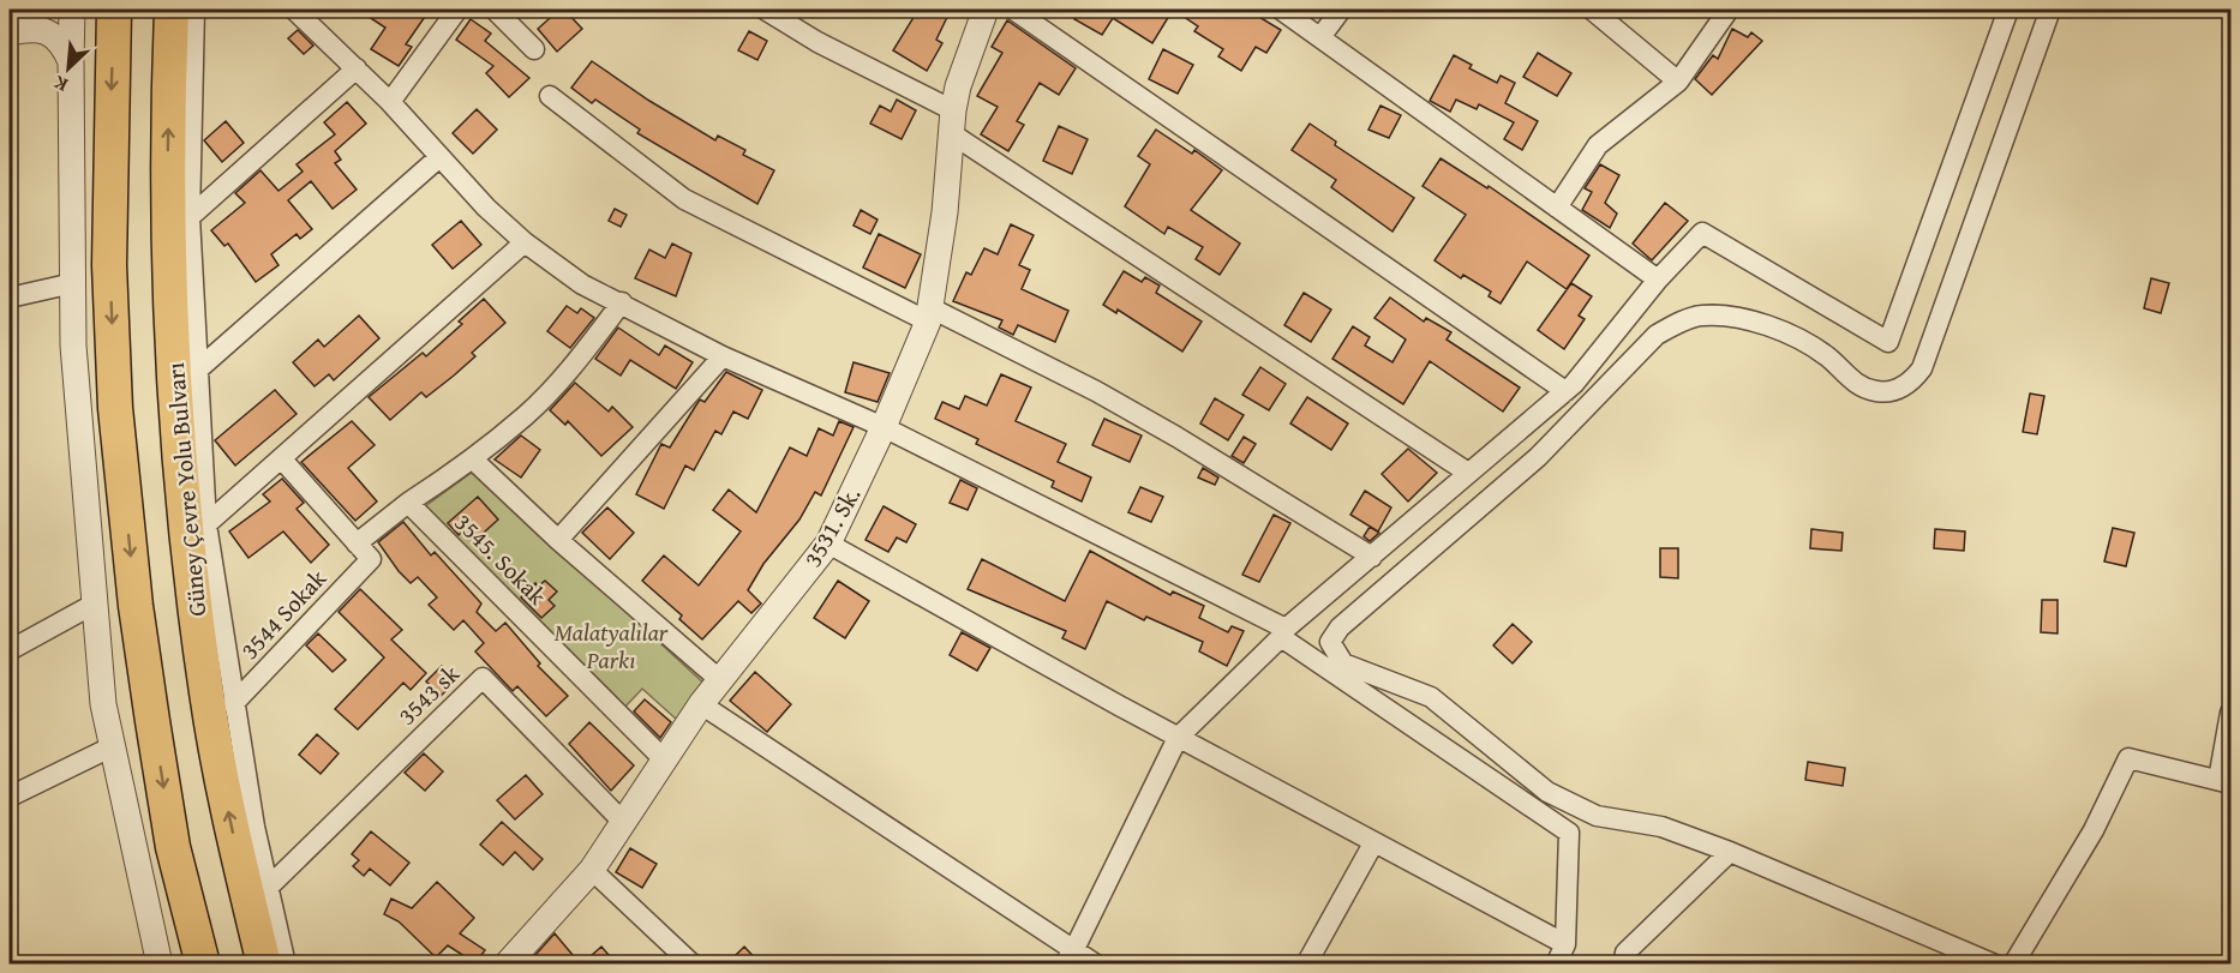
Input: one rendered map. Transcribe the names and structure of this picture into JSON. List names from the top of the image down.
{
  "streets": {
    "highway": ["Güney Çevre Yolu Bulvarı"],
    "street": [
      "3531. Sk.",
      "3545. Sokak",
      "3544 Sokak",
      "3543 sk"
    ]
  },
  "crossings": [
    ["3531. Sk.", "3545. Sokak"],
    ["3531. Sk.", "3543 sk"]
  ],
  "parks": ["Malatyalılar Parkı"],
  "north": "bottom left"
}
